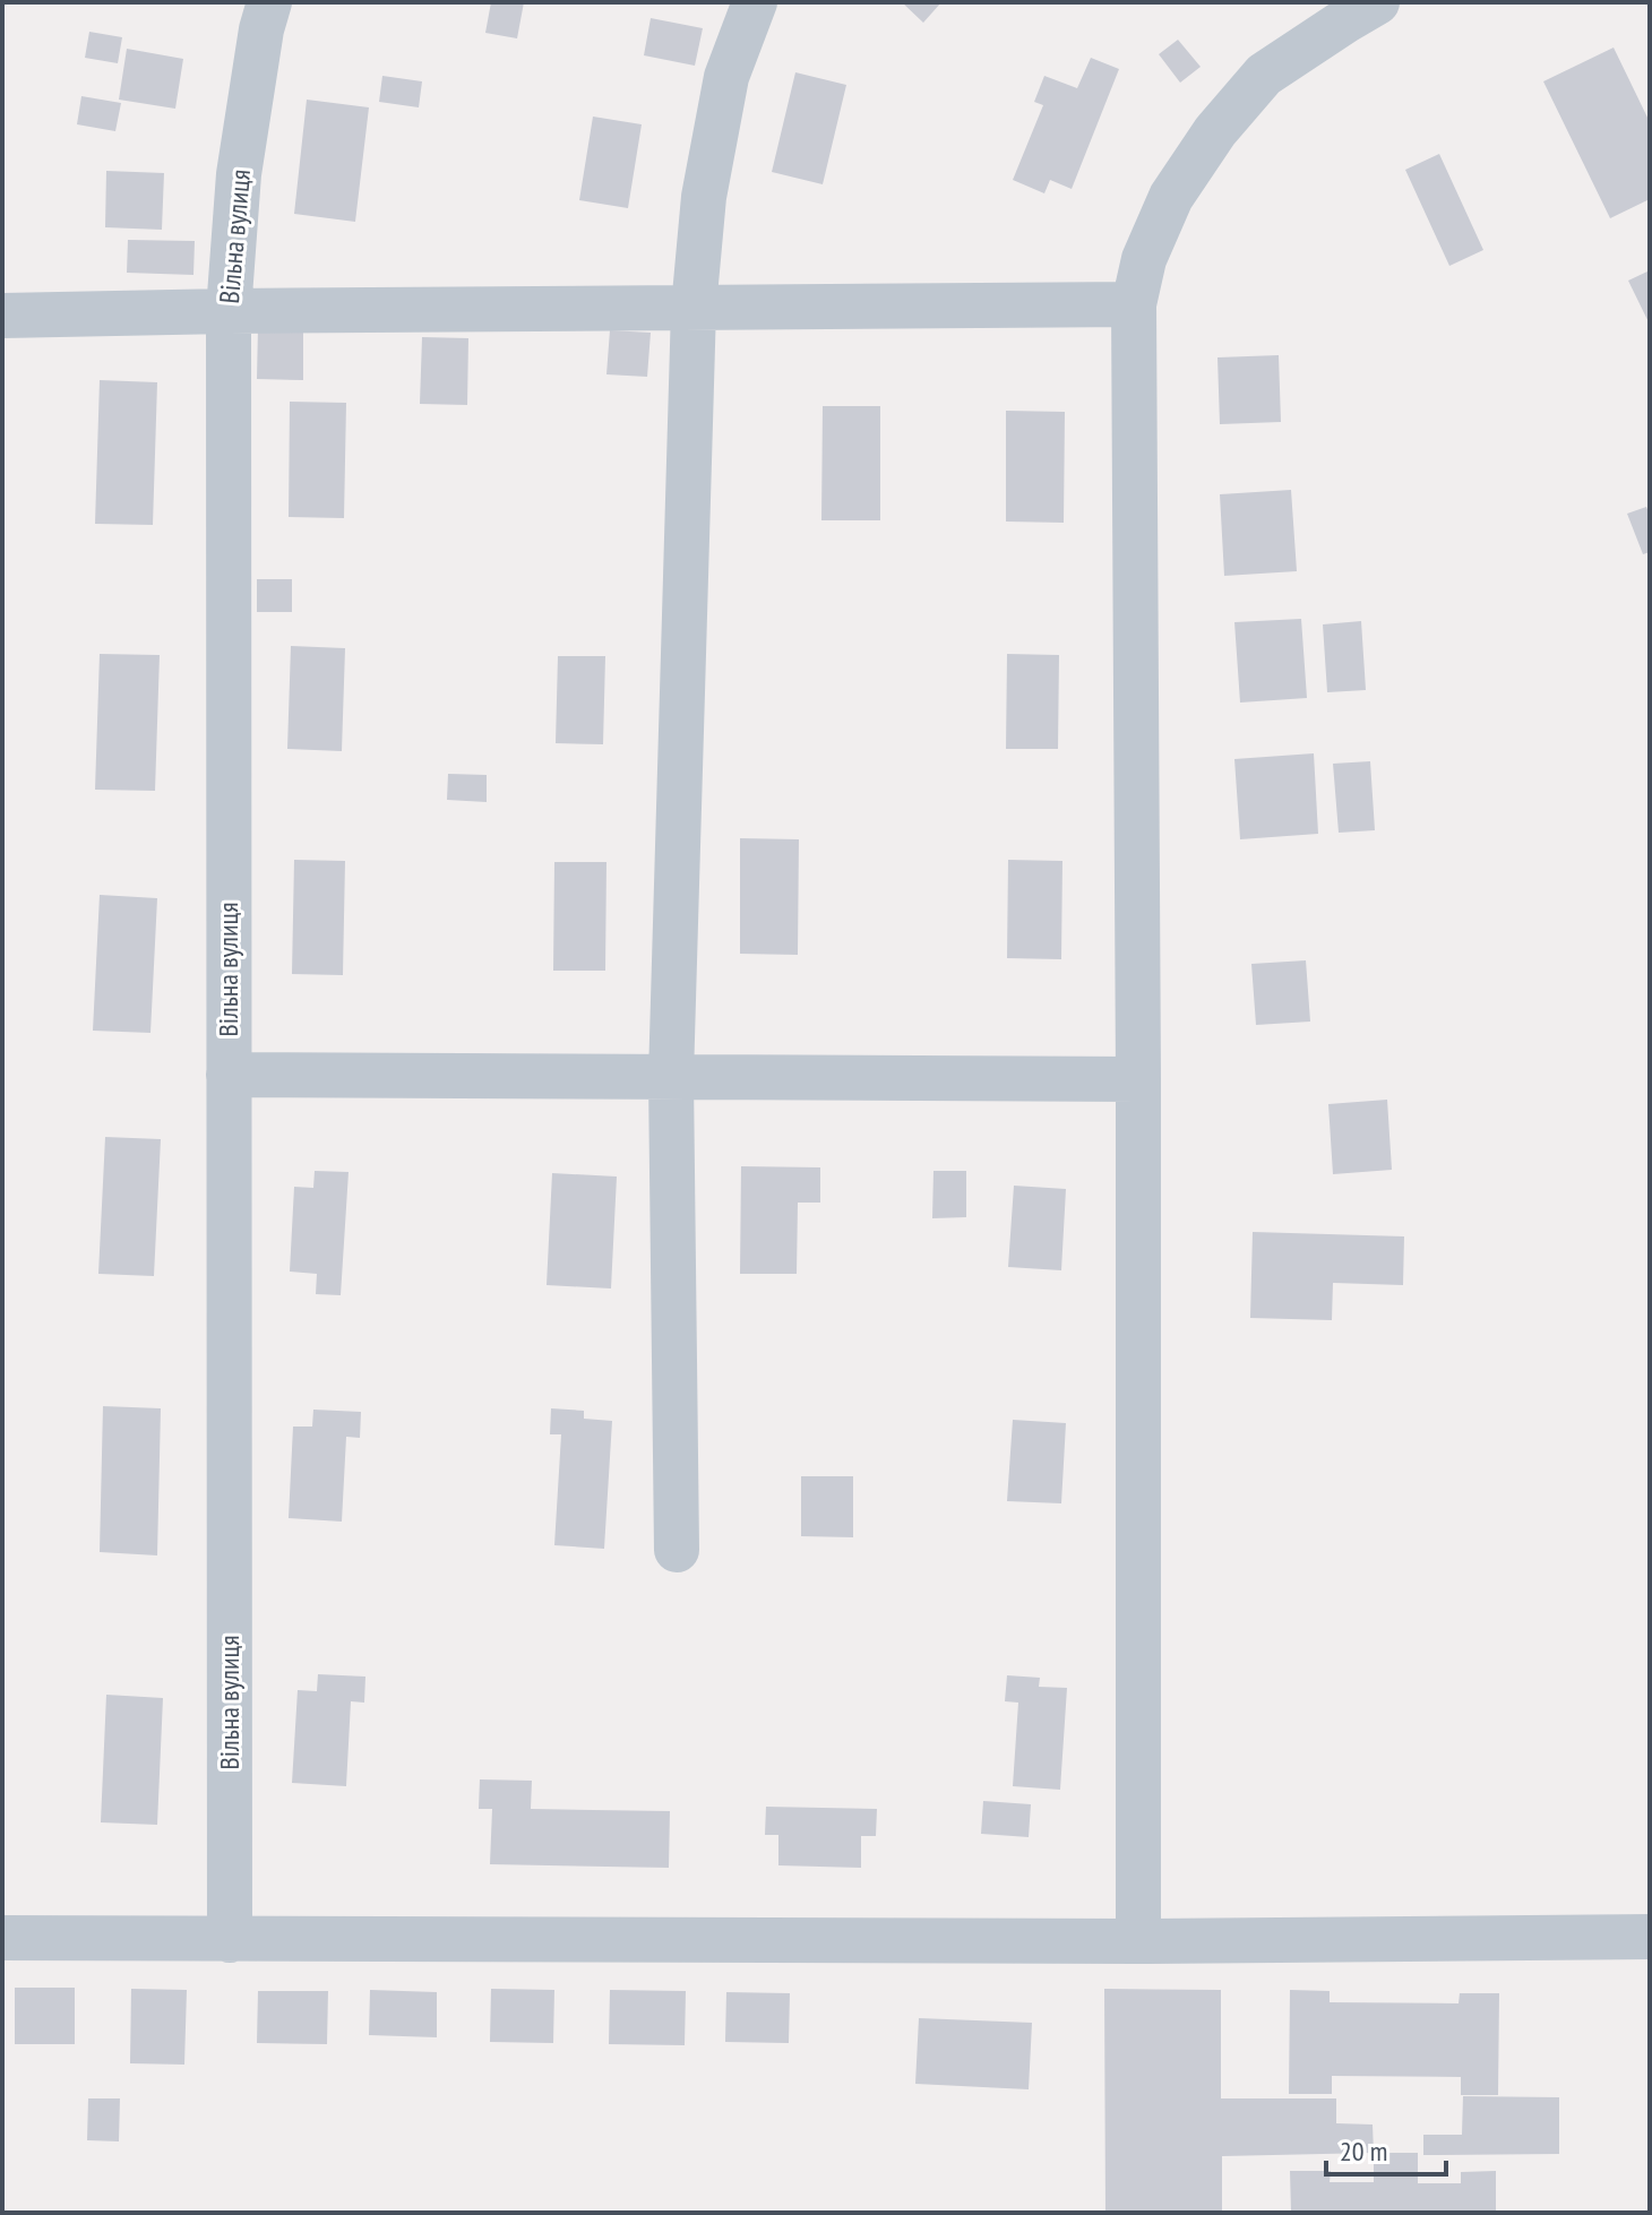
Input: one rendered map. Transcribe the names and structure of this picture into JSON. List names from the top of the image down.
{
  "streets": {
    "street": ["Вільна вулиця"]
  },
  "scale_bar": "20 m"
}
